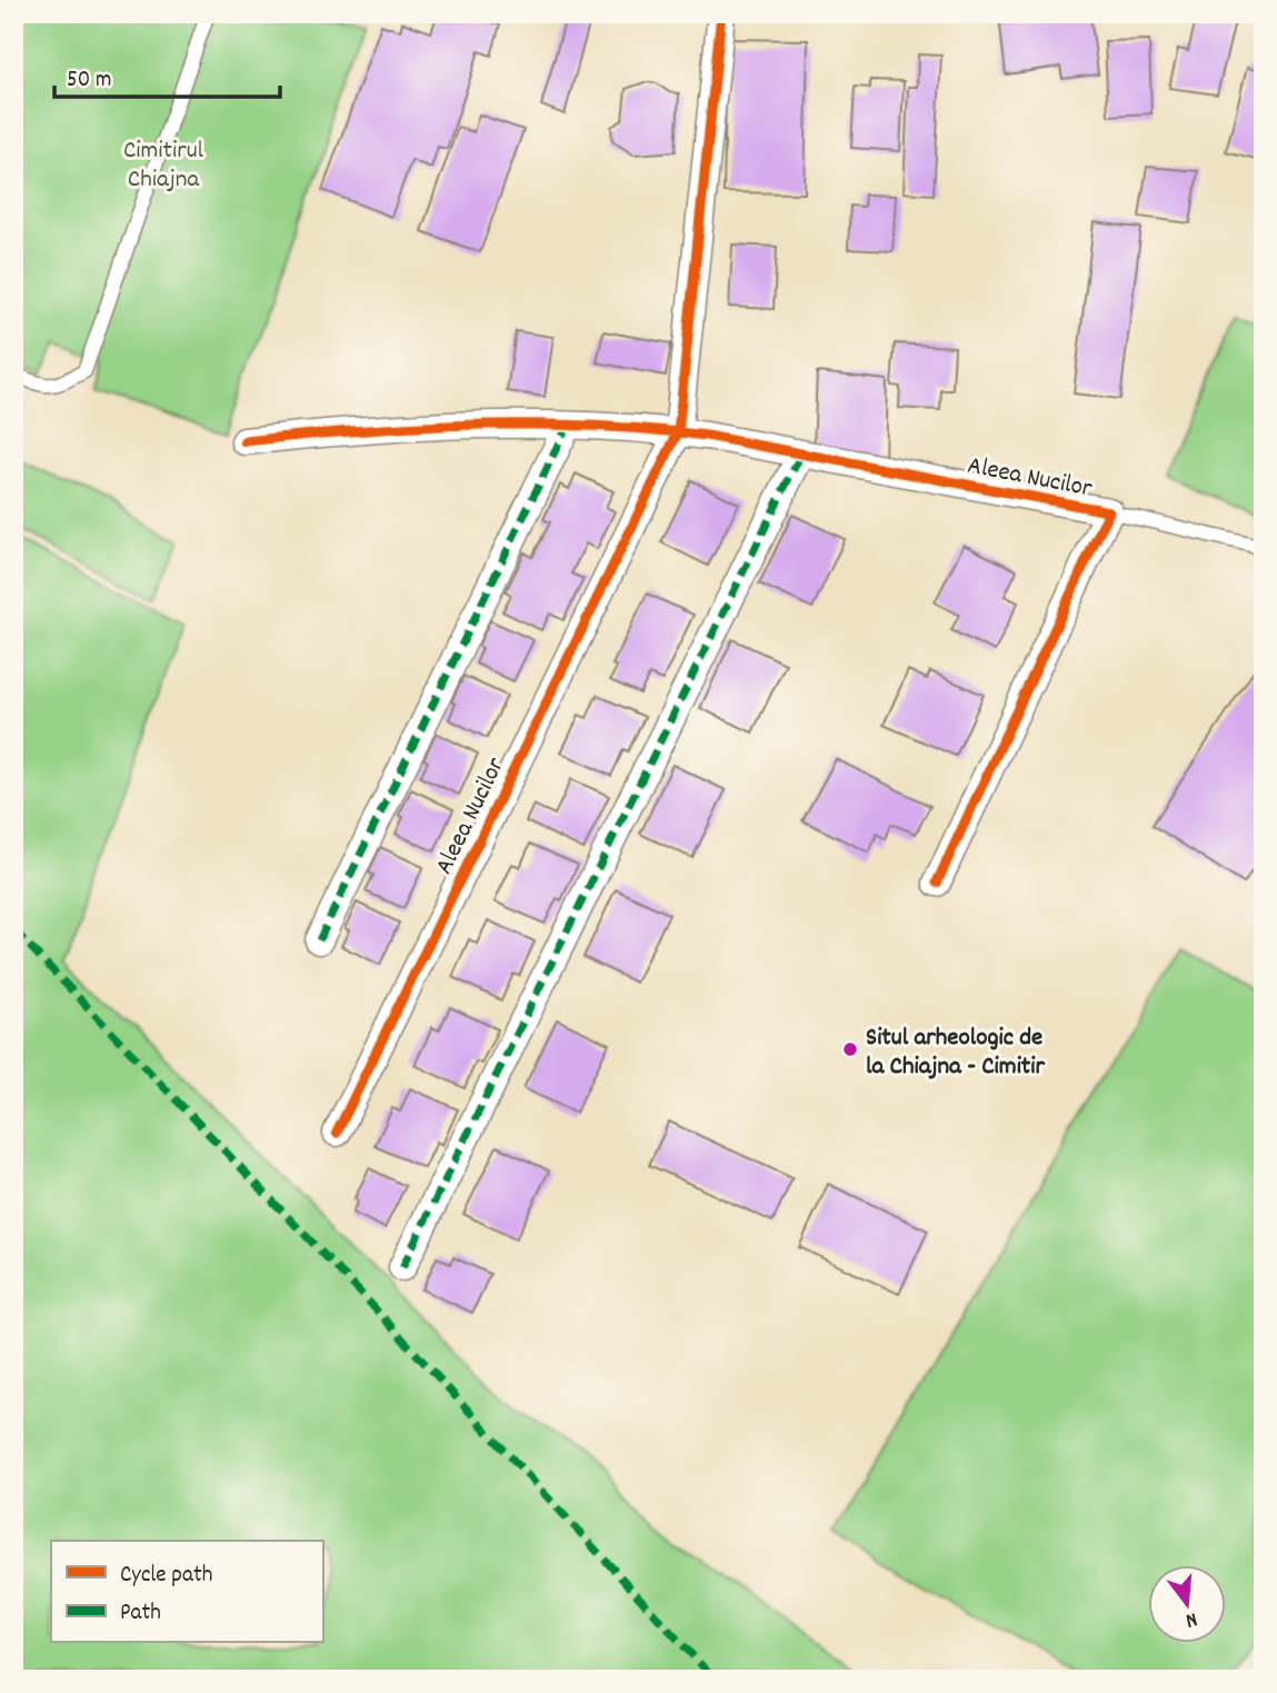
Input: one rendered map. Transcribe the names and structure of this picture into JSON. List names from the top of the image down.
{
  "streets": {
    "street": ["Aleea Nucilor"]
  },
  "parks": ["Cimitirul Chiajna"],
  "places": ["Situl arheologic de la Chiajna - Cimitir"],
  "legend": ["Cycle path", "Path"],
  "scale_bar": "50 m",
  "north": "bottom"
}
